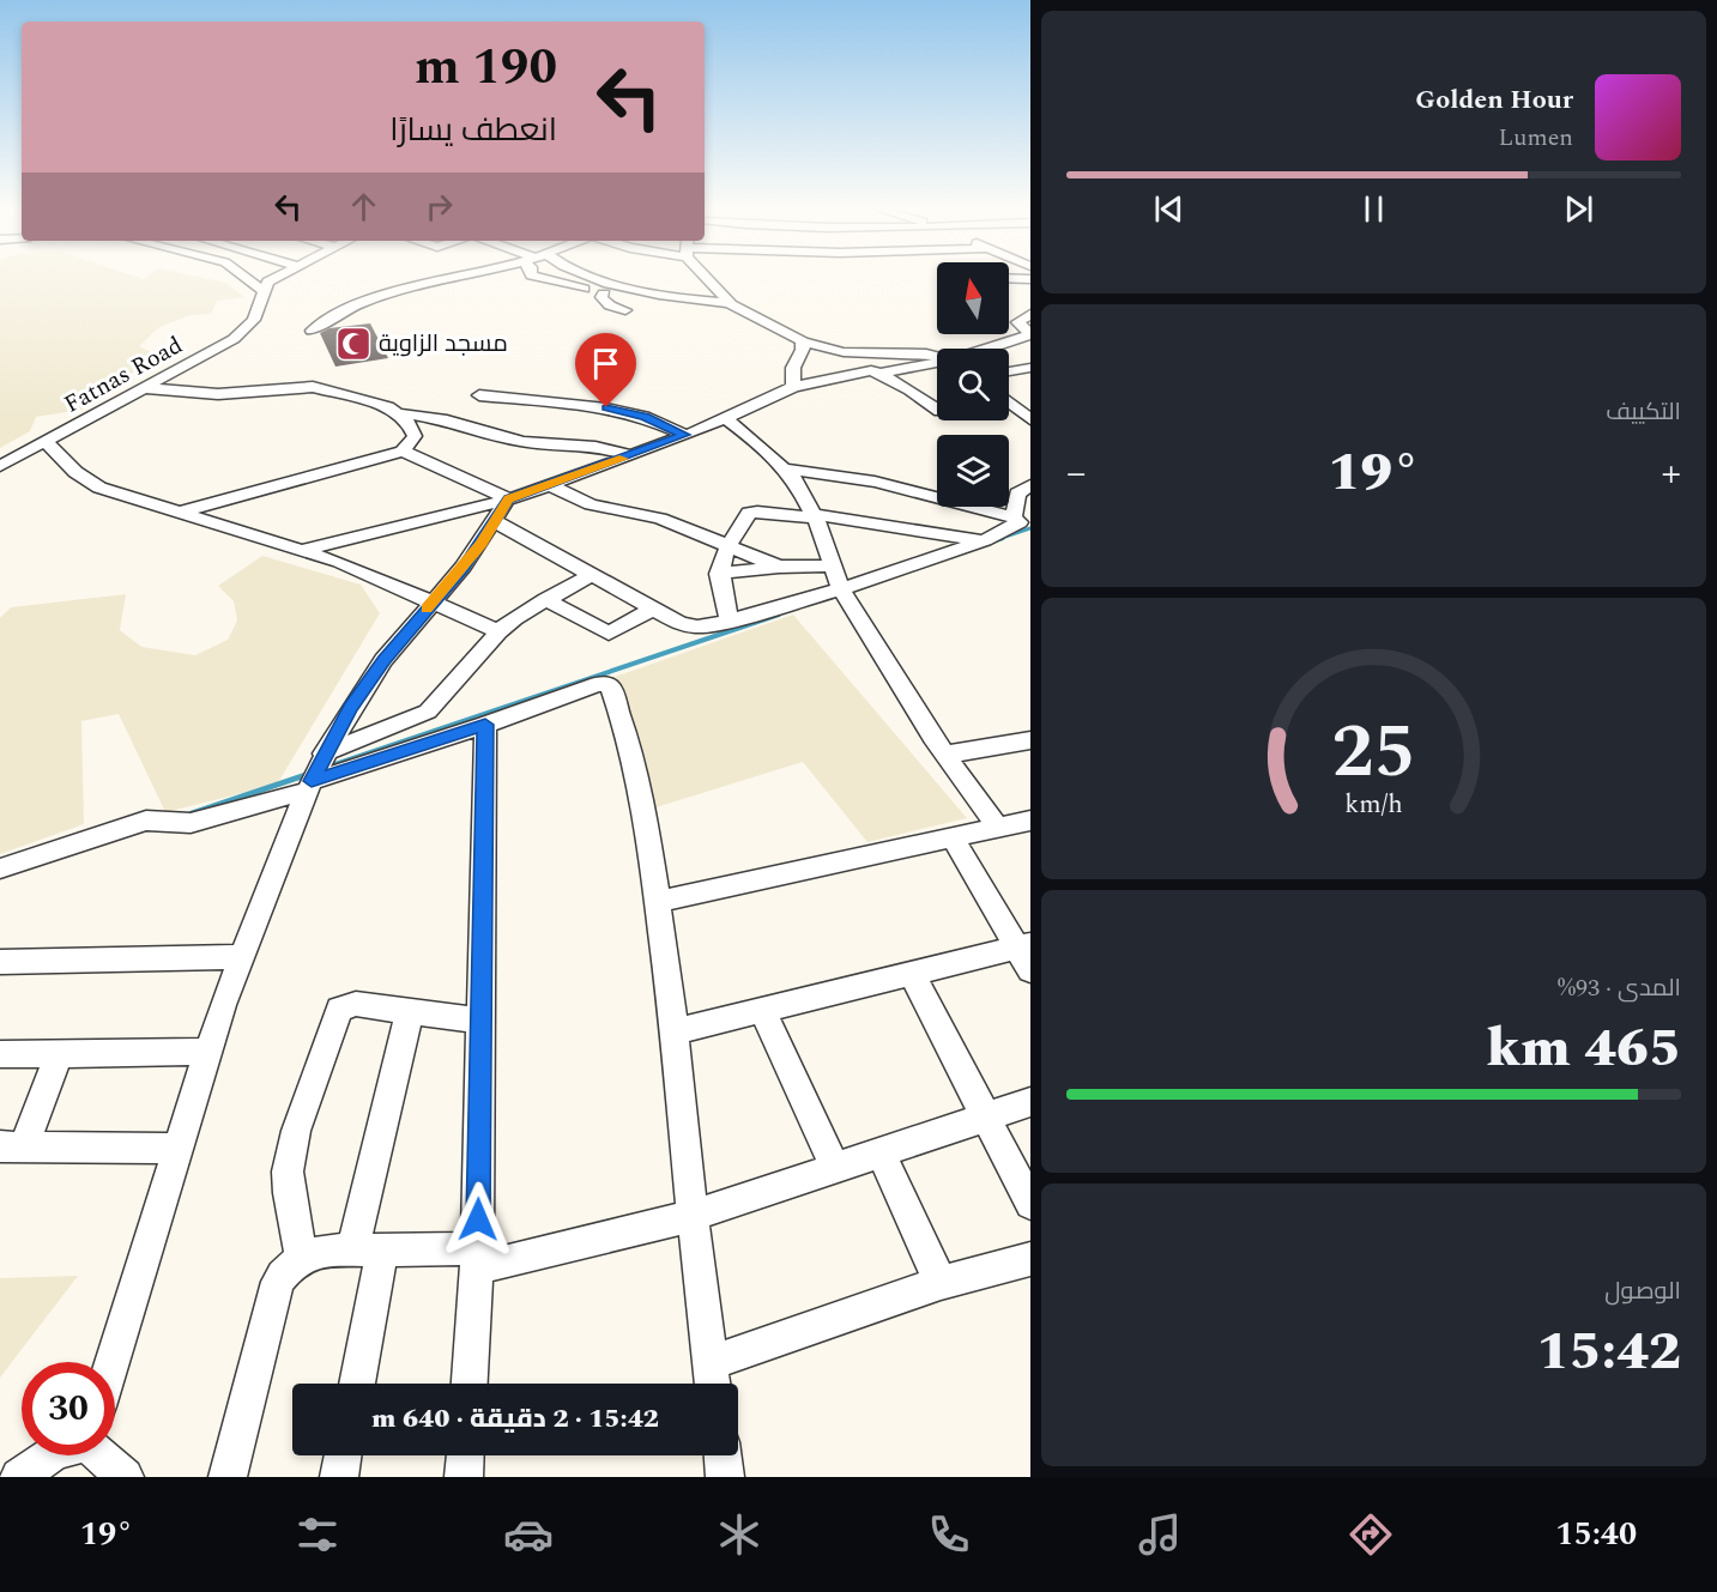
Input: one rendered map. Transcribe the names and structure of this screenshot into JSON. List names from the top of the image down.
{
  "streets": {
    "street": ["Fatnas Road"]
  },
  "places": {
    "mosque": ["مسجد الزاوية"]
  },
  "north": "top",
  "page": {
    "turn": ["190 m", "انعطف يسارًا"],
    "song": ["Golden Hour", "Lumen"],
    "tile": [
      "التكييف",
      ["المدى · 93%", "465 km"],
      ["الوصول", "15:42"]
    ],
    "heat": ["−", "19°", "+"],
    "limit": "30",
    "trip": "15:42 · 2 دقيقة · 640 m",
    "tabs": ["15:40", "19°"],
    "gauge": ["25", "km/h"]
  }
}
